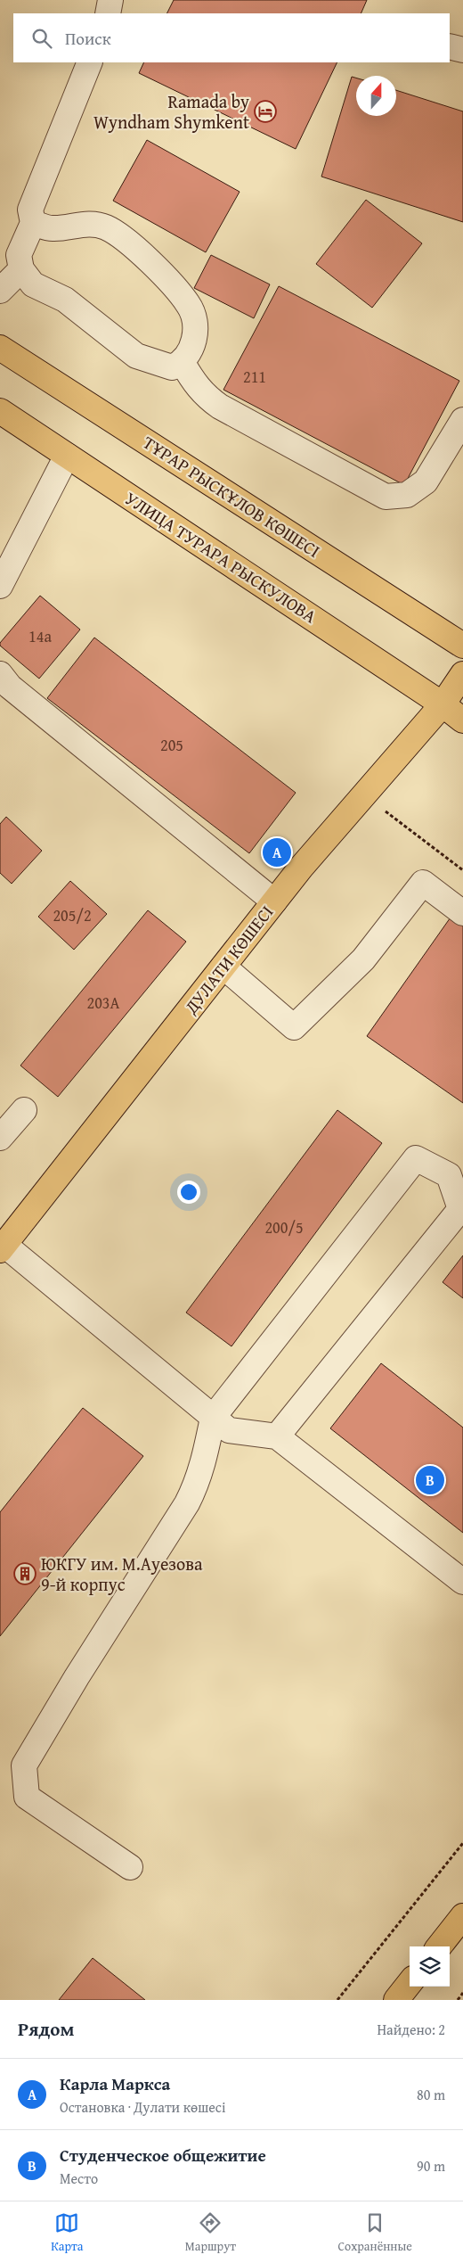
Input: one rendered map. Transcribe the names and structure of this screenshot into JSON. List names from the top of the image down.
{
  "streets": {
    "main road": ["ТҰРАР РЫСКҰЛОВ КӨШЕСІ", "УЛИЦА ТУРАРА РЫСКУЛОВА", "ДУЛАТИ КӨШЕСІ"]
  },
  "crossings": [
    ["УЛИЦА ТУРАРА РЫСКУЛОВА", "ДУЛАТИ КӨШЕСІ"]
  ],
  "places": {
    "hotel": ["Ramada by Wyndham Shymkent"],
    "building": ["ЮКГУ им. М.Ауезова 9-й корпус"]
  },
  "house_numbers": [
    "211",
    "14а",
    "205",
    "205/2",
    "203А",
    "200/5"
  ],
  "north": "top",
  "page": {
    "search": "Поиск",
    "pins": ["A", "B"],
    "heading": ["Рядом", "Найдено: 2"],
    "list": [
      {
        "mark": "A",
        "name": "Карла Маркса",
        "note": "Остановка · Дулати көшесі",
        "value": "80 m"
      },
      {
        "mark": "B",
        "name": "Студенческое общежитие",
        "note": "Место",
        "value": "90 m"
      }
    ],
    "nav": ["Карта", "Маршрут", "Сохранённые"]
  }
}
